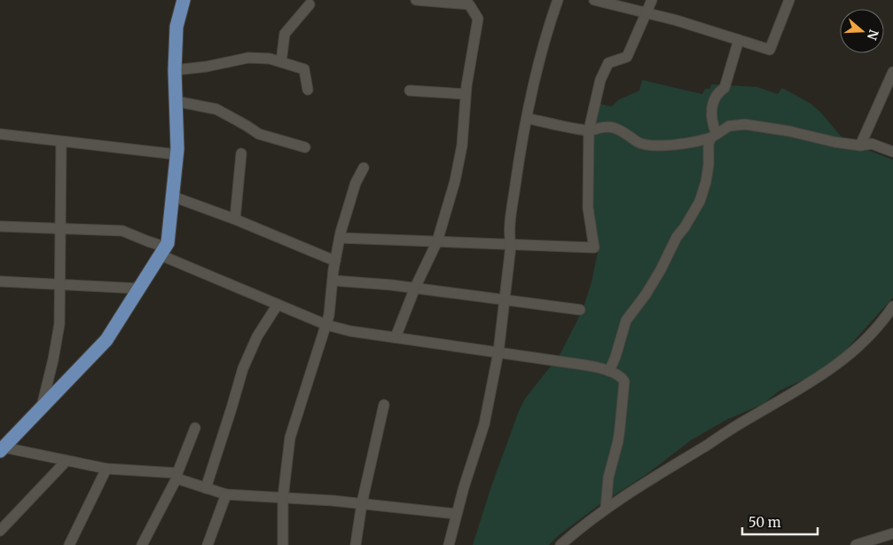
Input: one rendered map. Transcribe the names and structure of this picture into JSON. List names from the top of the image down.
{
  "scale_bar": "50 m",
  "north": "right"
}
